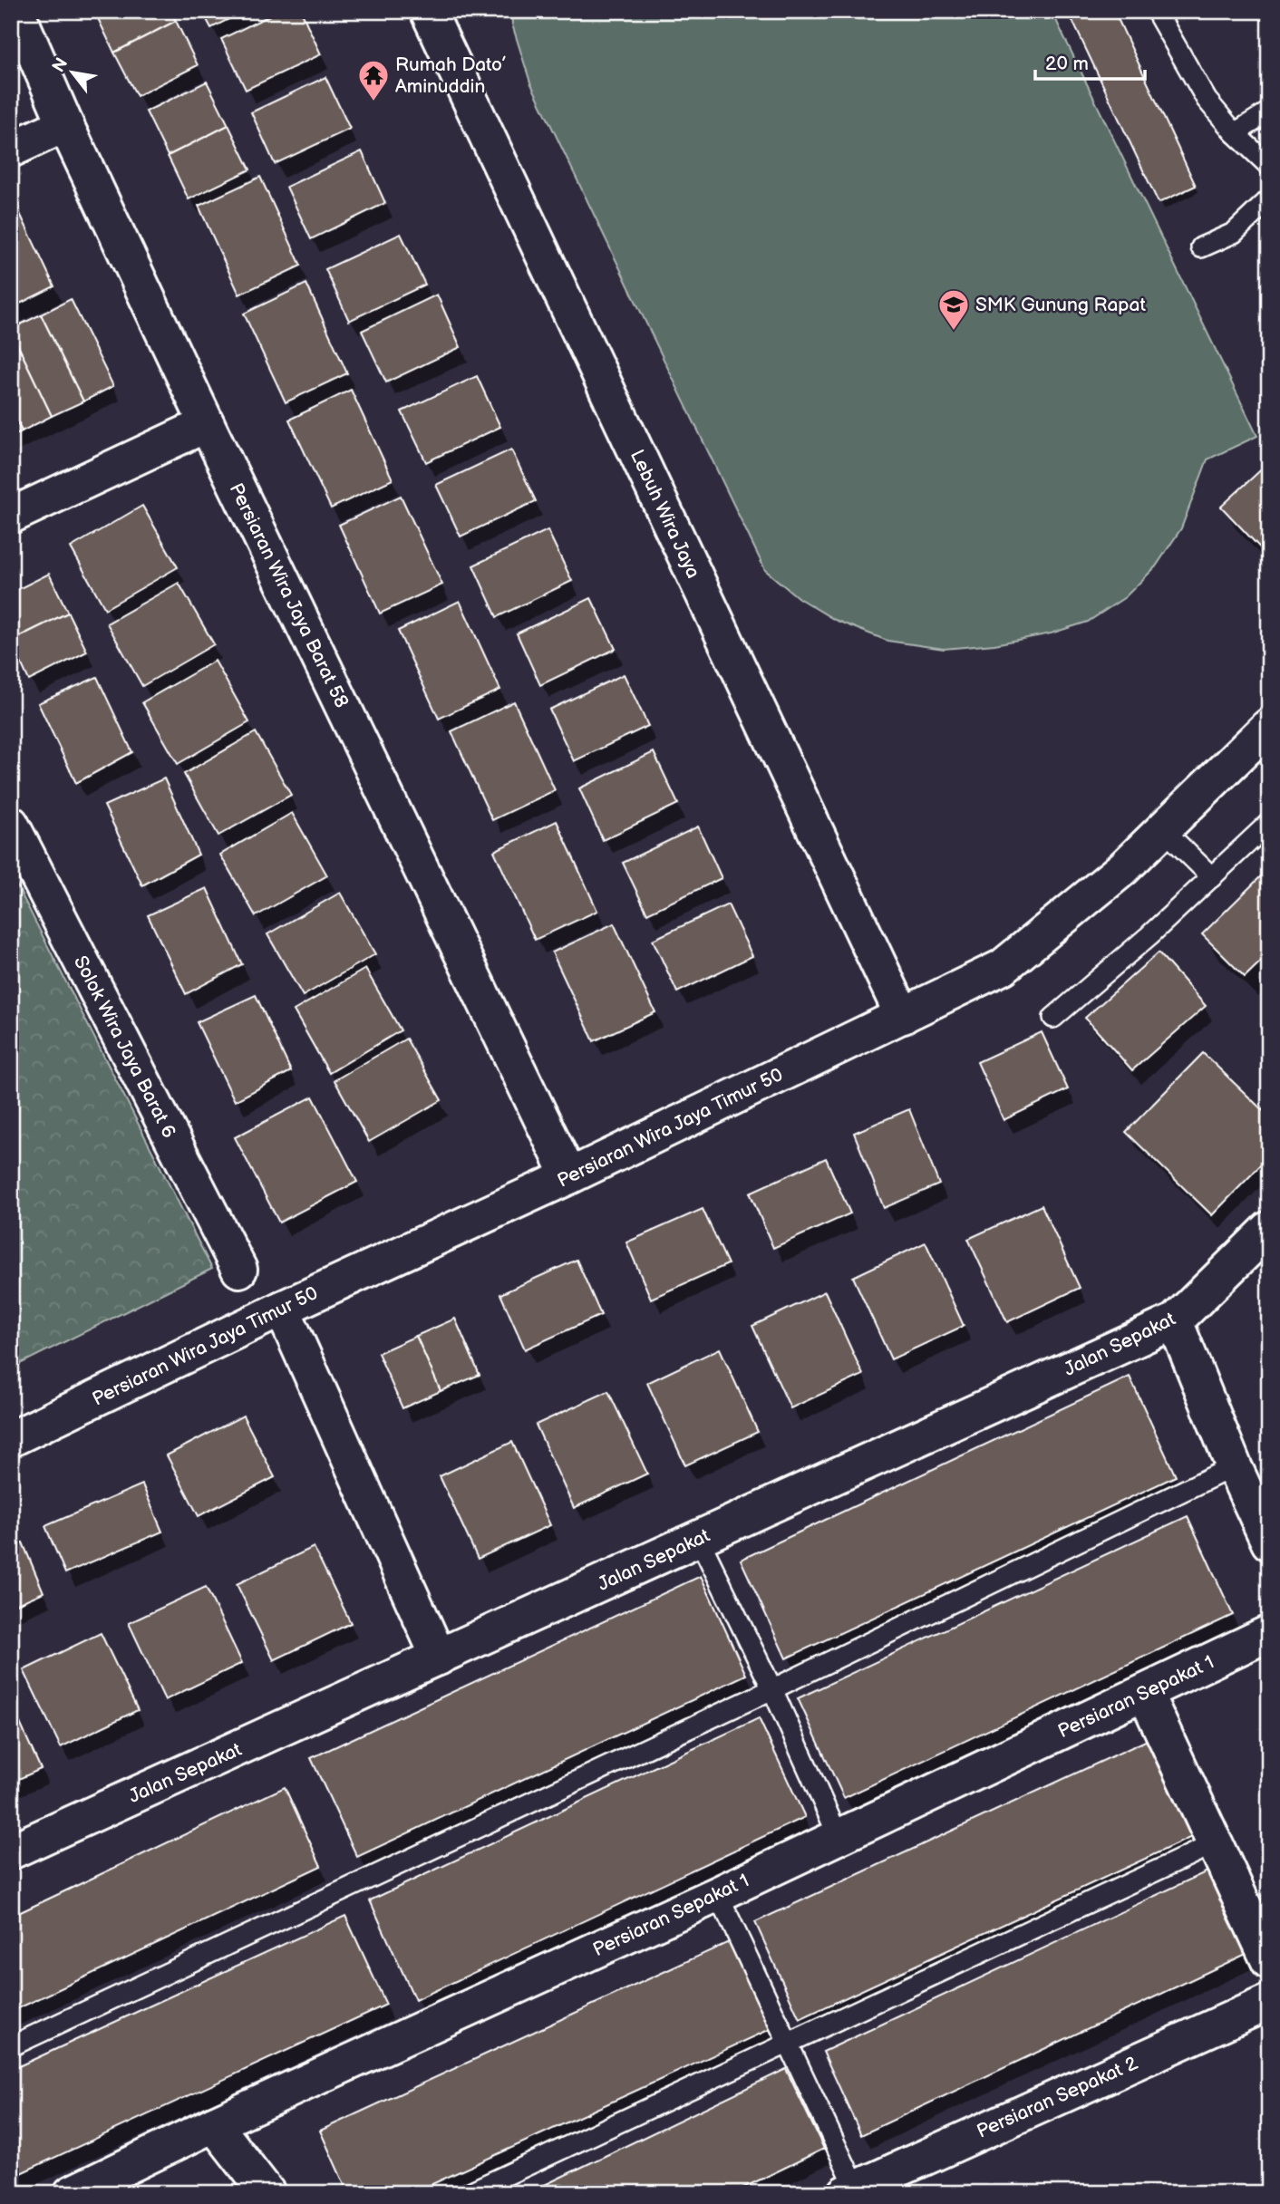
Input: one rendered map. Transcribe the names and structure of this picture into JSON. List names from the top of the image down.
{
  "streets": {
    "street": [
      "Lebuh Wira Jaya",
      "Persiaran Wira Jaya Barat 58",
      "Solok Wira Jaya Barat 6",
      "Persiaran Wira Jaya Timur 50",
      "Jalan Sepakat",
      "Persiaran Sepakat 1",
      "Persiaran Sepakat 2"
    ]
  },
  "crossings": [
    ["Lebuh Wira Jaya", "Persiaran Wira Jaya Timur 50"],
    ["Persiaran Wira Jaya Barat 58", "Persiaran Wira Jaya Timur 50"]
  ],
  "places": {
    "temple": ["Rumah Dato’ Aminuddin"],
    "school or university": ["SMK Gunung Rapat"]
  },
  "scale_bar": "20 m",
  "north": "top left"
}
